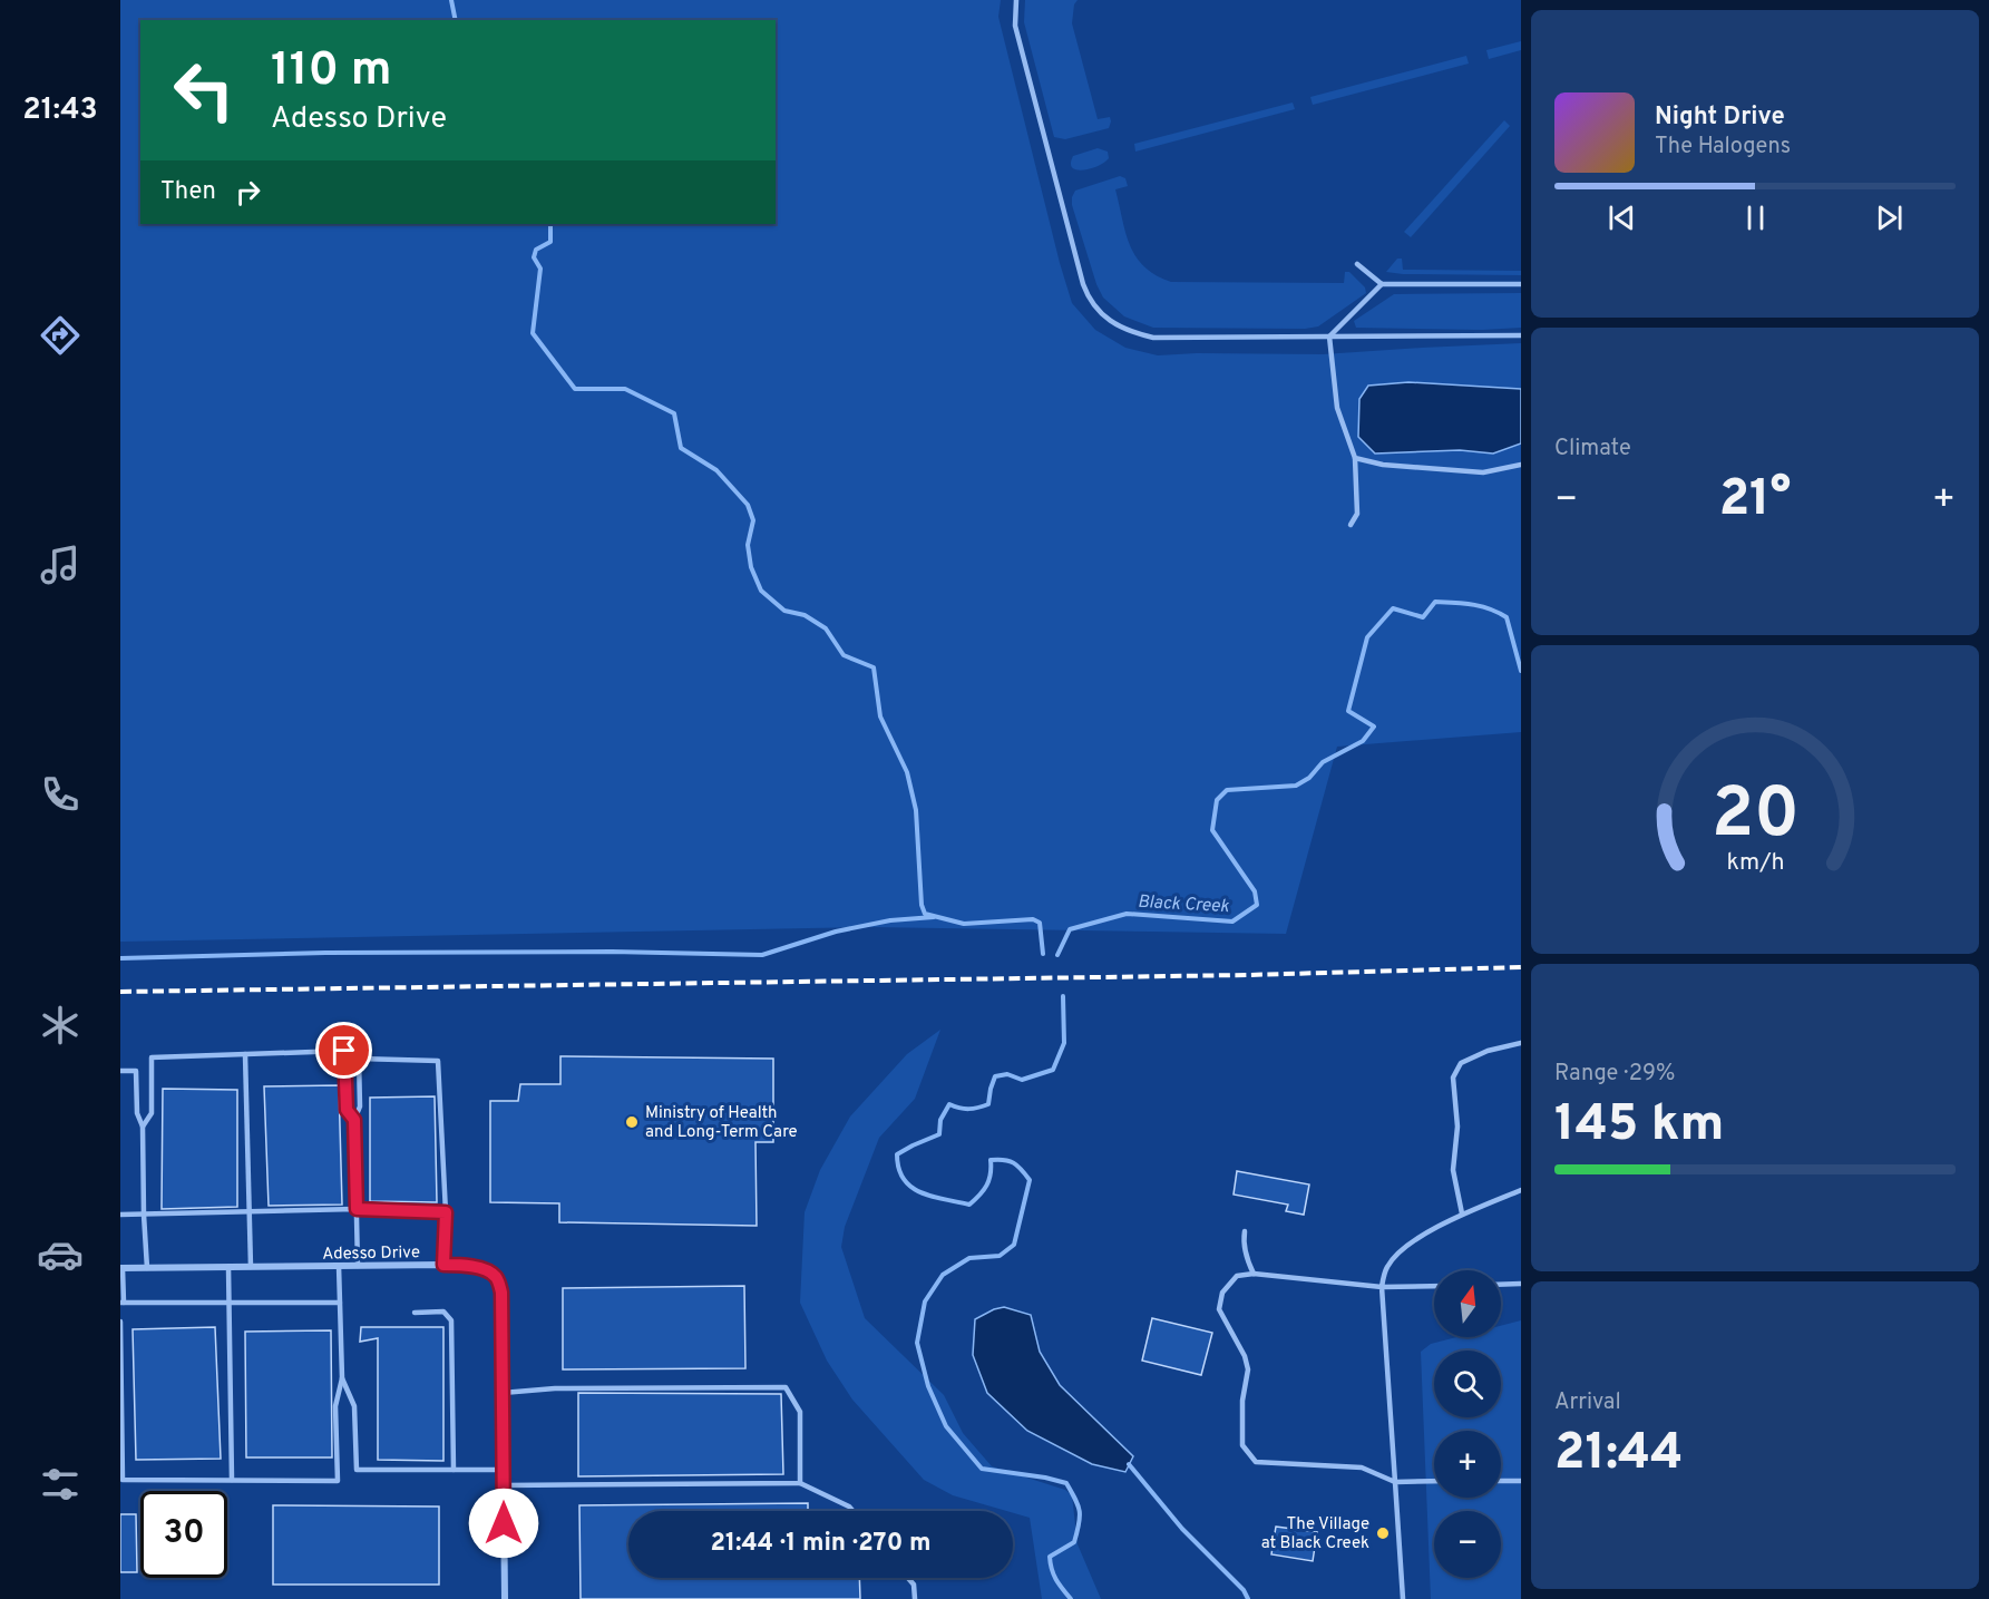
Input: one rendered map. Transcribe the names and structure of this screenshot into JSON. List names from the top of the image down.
{
  "streets": {
    "street": ["Adesso Drive"]
  },
  "water": ["Black Creek"],
  "places": ["Ministry of Health and Long-Term Care", "The Village at Black Creek"],
  "north": "top",
  "page": {
    "tabs": "21:43",
    "turn": ["110 m", "Adesso Drive"],
    "song": ["Night Drive", "The Halogens"],
    "then": "Then",
    "tile": [
      "Climate",
      ["Range · 29%", "145 km"],
      ["Arrival", "21:44"]
    ],
    "heat": ["−", "21°", "+"],
    "map_buttons": ["+", "−"],
    "limit": "30",
    "trip": "21:44 · 1 min · 270 m",
    "gauge": ["20", "km/h"]
  }
}
